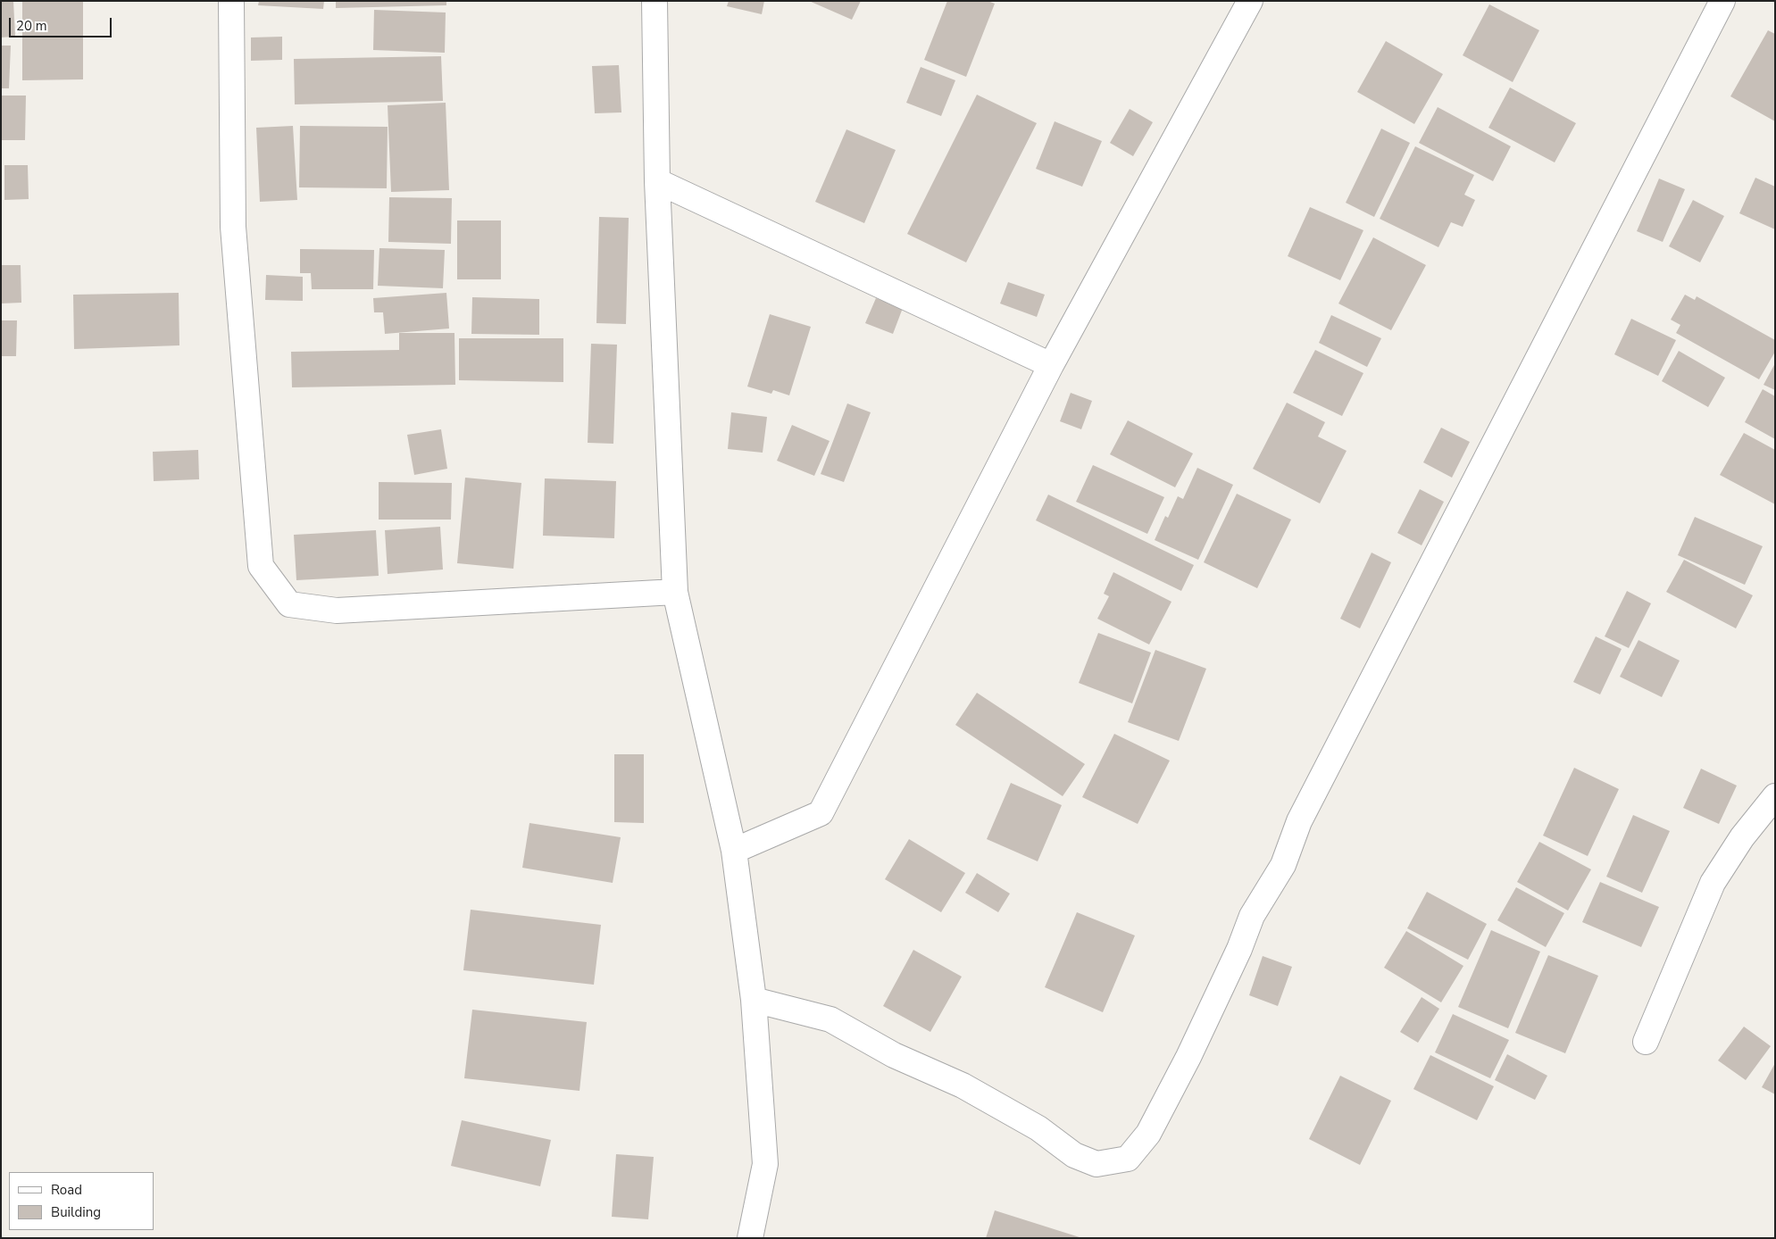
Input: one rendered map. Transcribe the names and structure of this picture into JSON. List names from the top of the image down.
{
  "legend": ["Road", "Building"],
  "scale_bar": "20 m"
}
